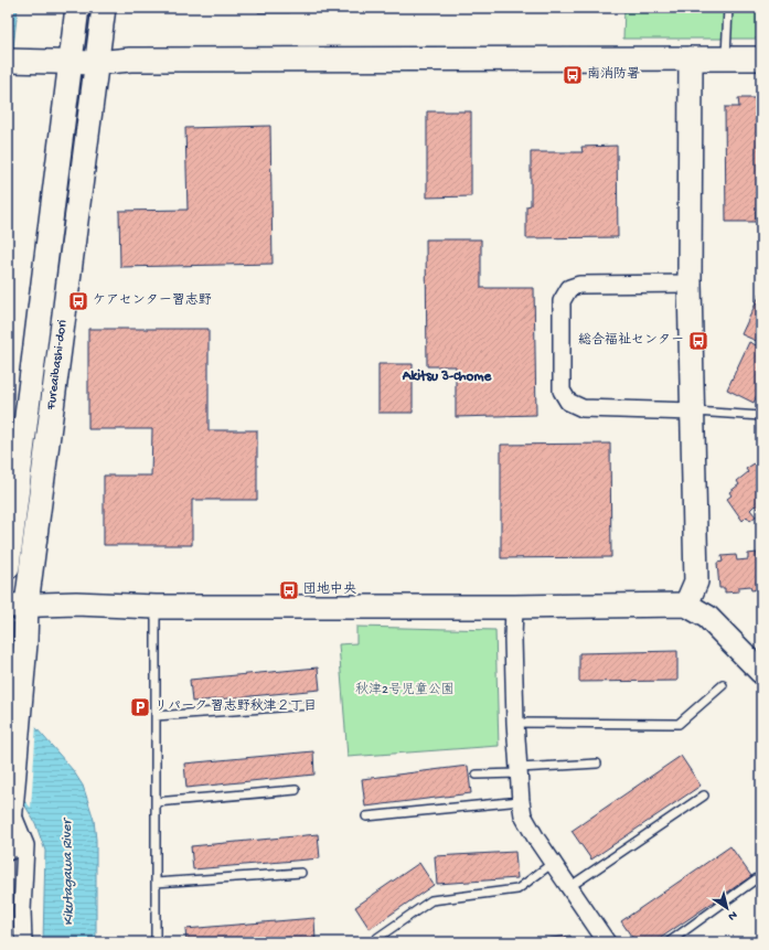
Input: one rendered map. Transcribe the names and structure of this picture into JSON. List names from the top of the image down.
{
  "streets": {
    "street": ["Fureaibashi-dori"]
  },
  "districts": ["Akitsu 3-chome"],
  "water": ["Kikutagawa River"],
  "parks": ["秋津2号児童公園"],
  "places": {
    "bus stop": [
      "南消防署",
      "ケアセンター習志野",
      "総合福祉センター",
      "団地中央"
    ],
    "parking": ["リパーク 習志野秋津２丁目"]
  },
  "north": "bottom right"
}
